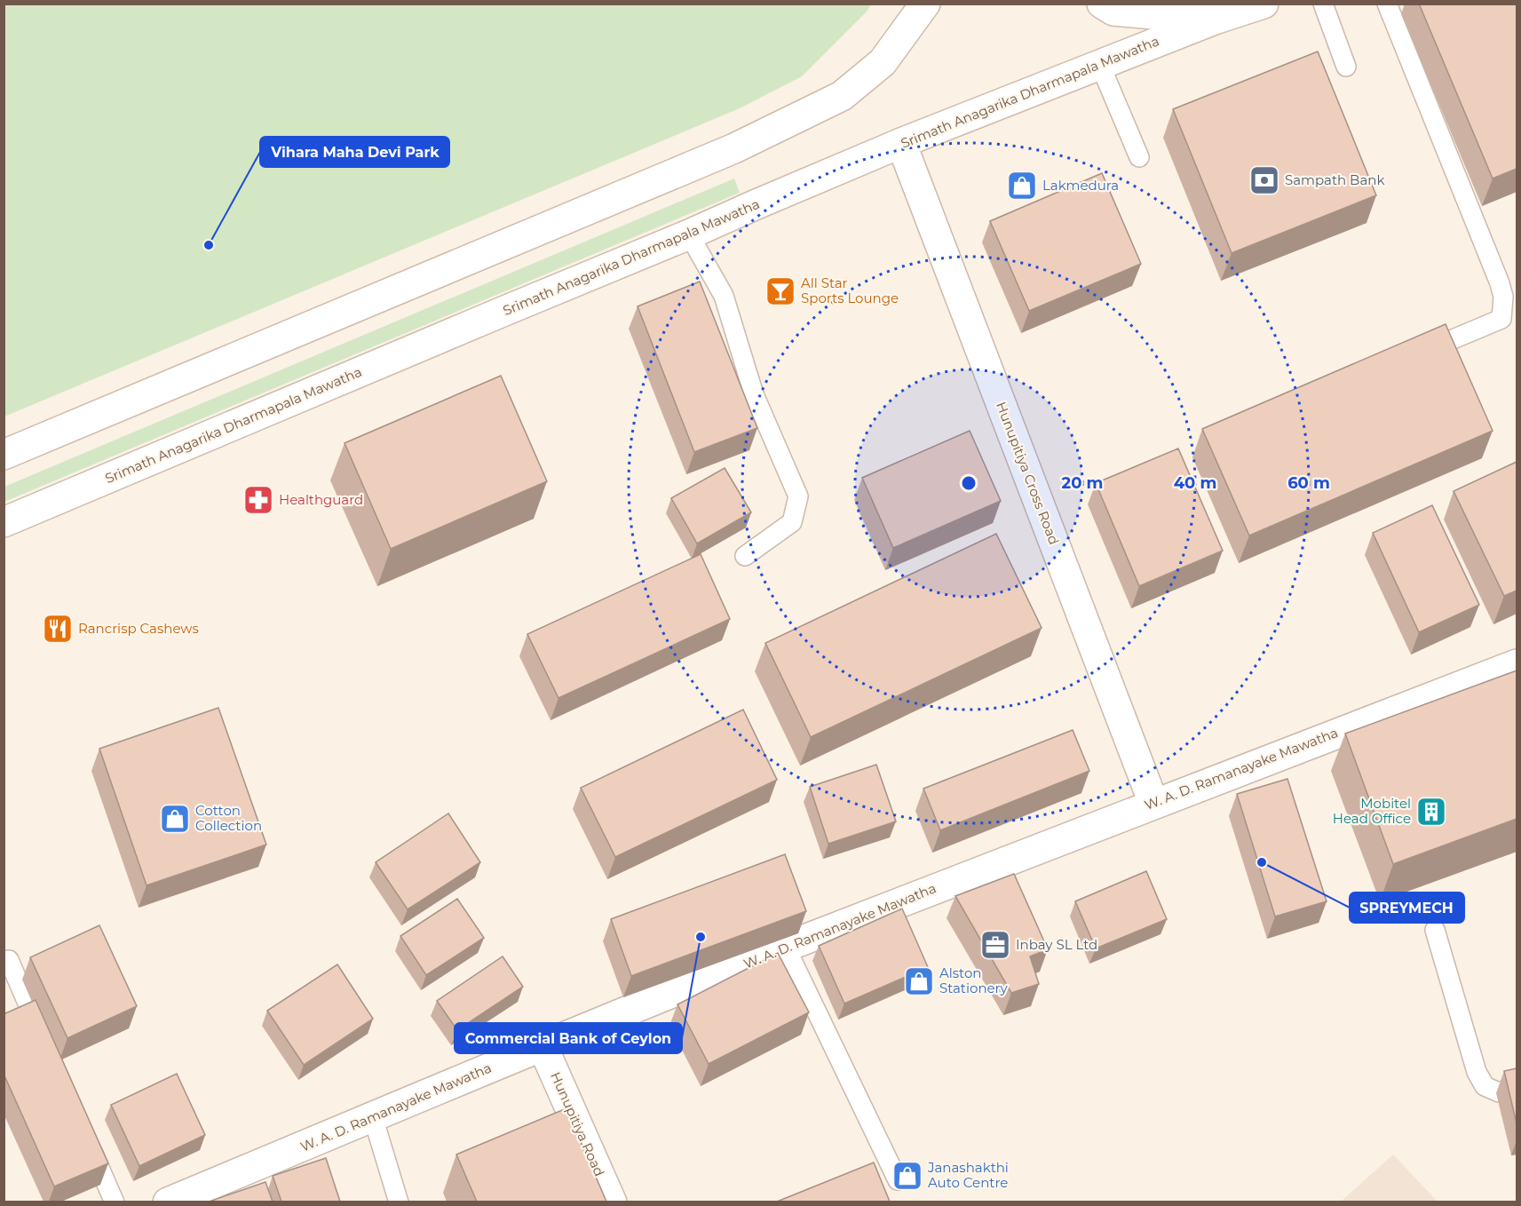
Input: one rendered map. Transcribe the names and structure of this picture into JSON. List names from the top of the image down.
{
  "streets": {
    "main road": [
      "Srimath Anagarika Dharmapala Mawatha",
      "Hunupitiya Cross Road",
      "W. A. D. Ramanayake Mawatha",
      "Hunupitiya Road"
    ]
  },
  "crossings": [
    ["Srimath Anagarika Dharmapala Mawatha", "Hunupitiya Cross Road"],
    ["Hunupitiya Cross Road", "W. A. D. Ramanayake Mawatha"],
    ["W. A. D. Ramanayake Mawatha", "Hunupitiya Road"]
  ],
  "places": {
    "bank": ["Sampath Bank"],
    "shop": [
      "Lakmedura",
      "Cotton Collection",
      "Alston Stationery",
      "Janashakthi Auto Centre"
    ],
    "other": ["Vihara Maha Devi Park", "SPREYMECH", "Commercial Bank of Ceylon"],
    "bar": ["All Star Sports Lounge"],
    "pharmacy": ["Healthguard"],
    "restaurant": ["Rancrisp Cashews"],
    "building": ["Mobitel Head Office"],
    "office": ["Inbay SL Ltd"]
  },
  "rings": ["20 m", "40 m", "60 m"]
}
